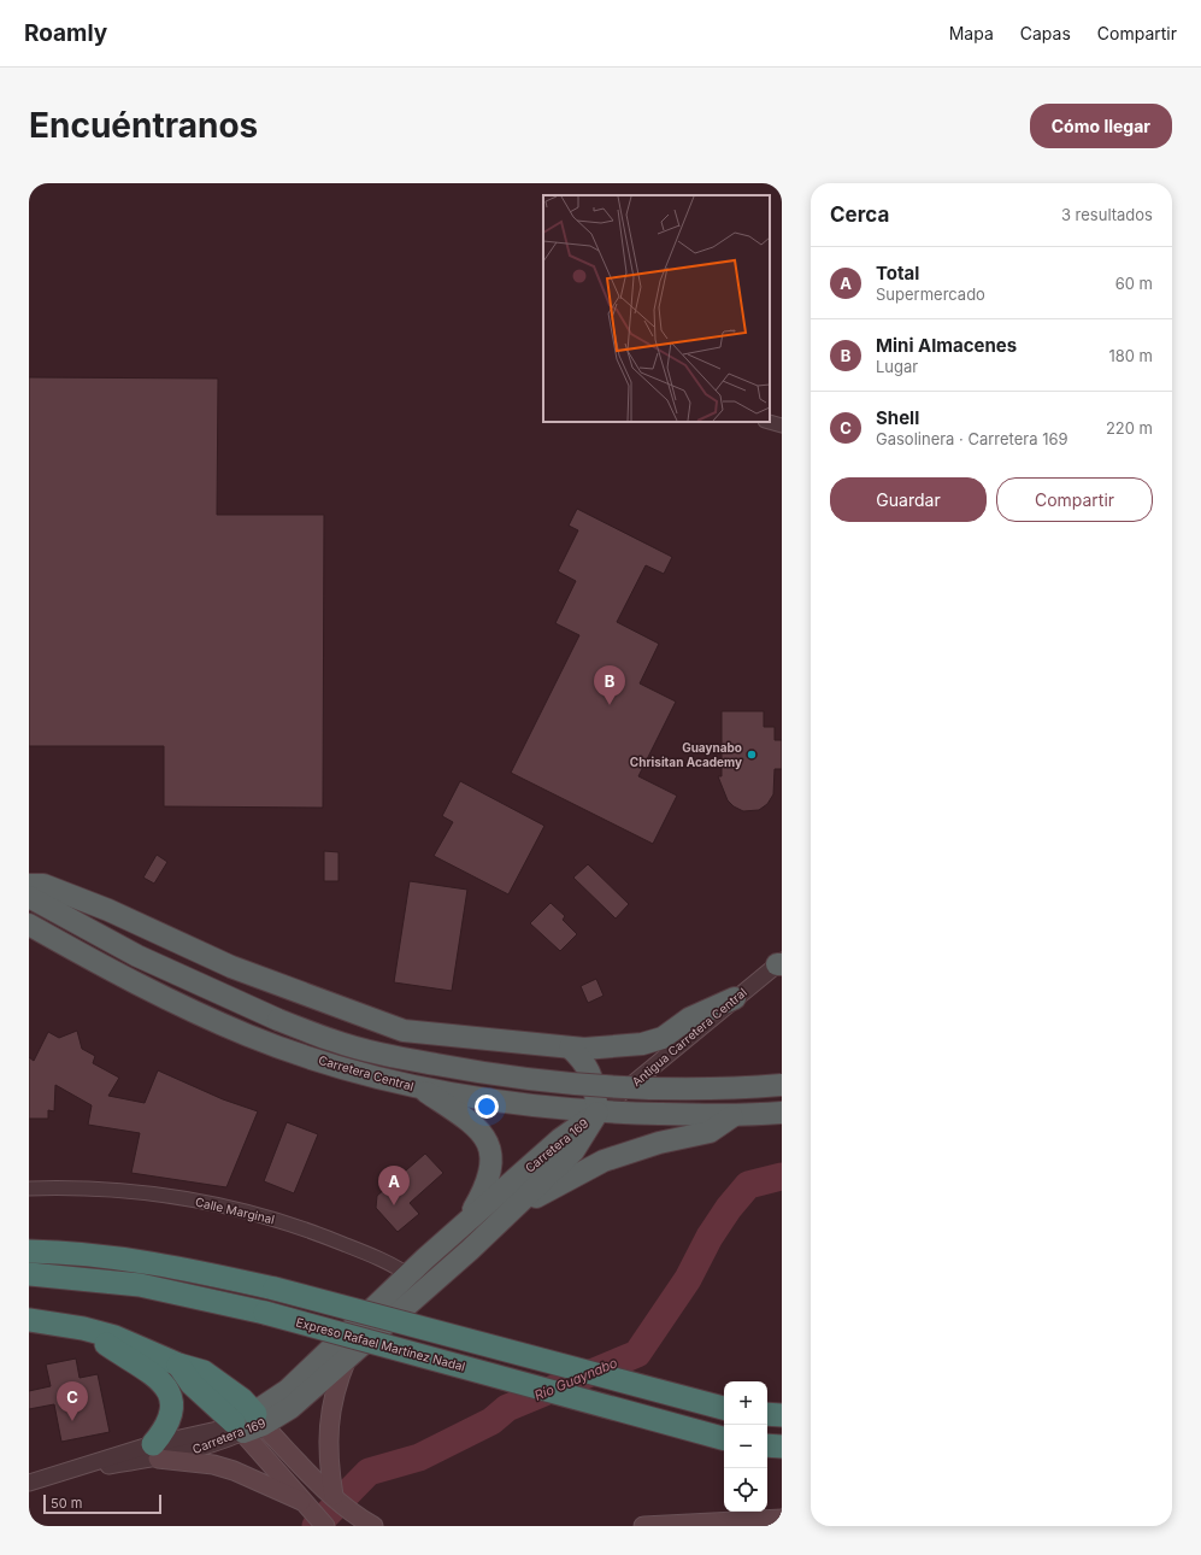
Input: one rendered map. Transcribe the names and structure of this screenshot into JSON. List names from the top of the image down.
{
  "streets": {
    "highway": ["Carretera Central", "Carretera 169", "Expreso Rafael Martínez Nadal"],
    "street": ["Antigua Carretera Central", "Calle Marginal"]
  },
  "crossings": [
    ["Antigua Carretera Central", "Carretera Central"],
    ["Antigua Carretera Central", "Carretera 169"],
    ["Carretera Central", "Carretera 169"],
    ["Carretera 169", "Calle Marginal"]
  ],
  "water": ["Río Guaynabo"],
  "places": ["Guaynabo Chrisitan Academy"],
  "scale_bar": "50 m",
  "page": {
    "header": "Roamly",
    "nav": ["Mapa", "Capas", "Compartir"],
    "buttons": [
      "Cómo llegar",
      ["Guardar", "Compartir"]
    ],
    "title": "Encuéntranos",
    "heading": ["Cerca", "3 resultados"],
    "list": [
      {
        "mark": "A",
        "name": "Total",
        "note": "Supermercado",
        "value": "60 m"
      },
      {
        "mark": "B",
        "name": "Mini Almacenes",
        "note": "Lugar",
        "value": "180 m"
      },
      {
        "mark": "C",
        "name": "Shell",
        "note": "Gasolinera · Carretera 169",
        "value": "220 m"
      }
    ],
    "pins": ["B", "A", "C"],
    "map_buttons": ["+", "−"],
    "scale": "50 m"
  }
}
